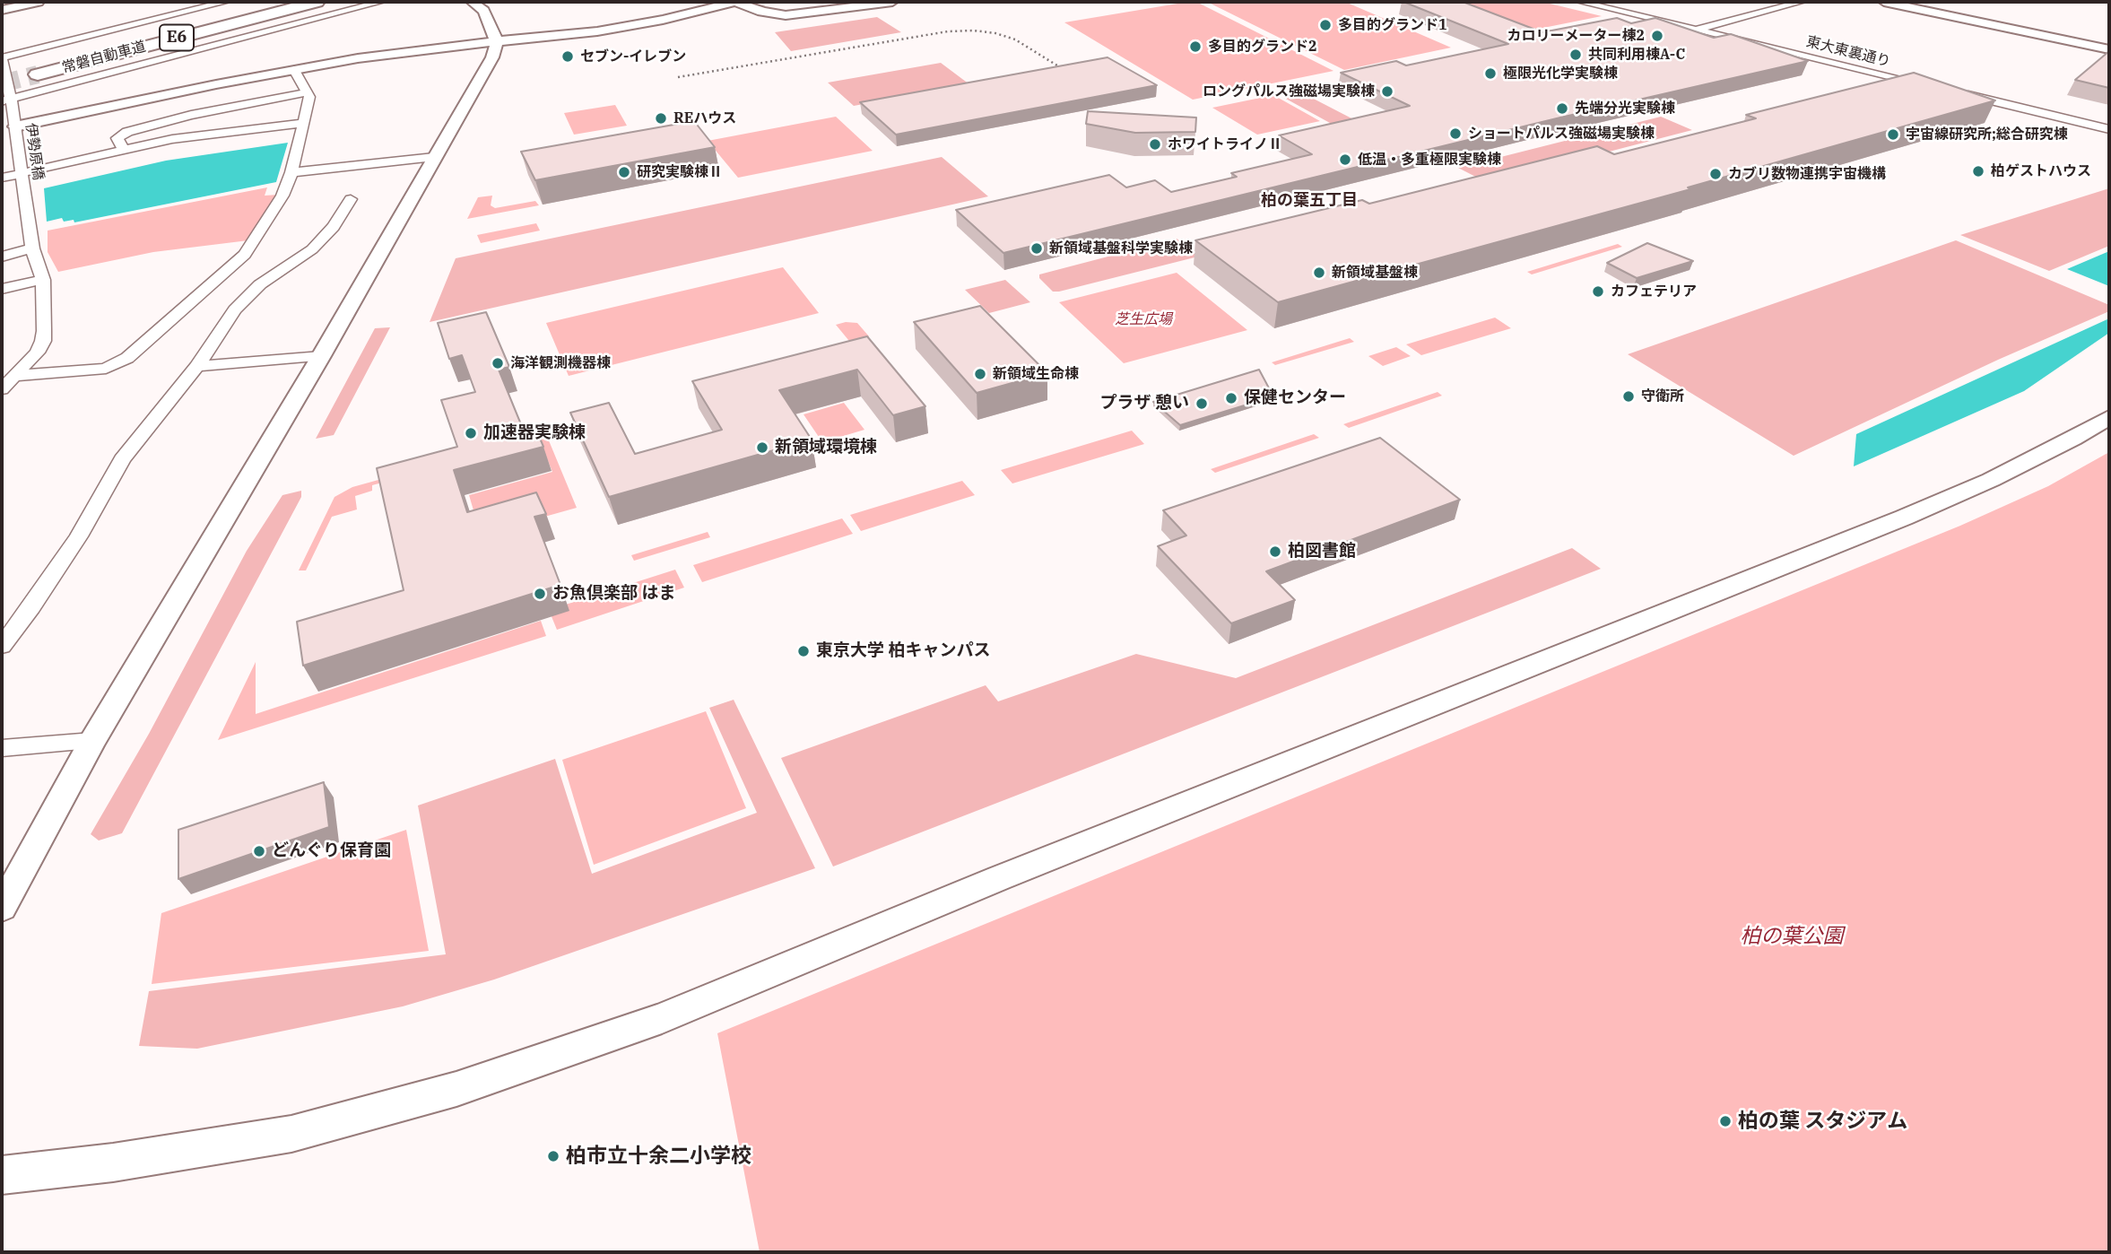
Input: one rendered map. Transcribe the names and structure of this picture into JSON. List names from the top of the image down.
{
  "streets": {
    "highway": ["E6", "常磐自動車道"],
    "street": ["東大東裏通り", "伊勢原橋"]
  },
  "districts": ["柏の葉五丁目"],
  "parks": ["芝生広場", "柏の葉公園"],
  "places": [
    "多目的グランド1",
    "カロリーメーター棟2",
    "多目的グランド2",
    "共同利用棟A-C",
    "セブン-イレブン",
    "極限光化学実験棟",
    "ロングパルス強磁場実験棟",
    "先端分光実験棟",
    "REハウス",
    "ショートパルス強磁場実験棟",
    "宇宙線研究所;総合研究棟",
    "ホワイトライノⅡ",
    "低温・多重極限実験棟",
    "柏ゲストハウス",
    "研究実験棟Ⅱ",
    "カブリ数物連携宇宙機構",
    "新領域基盤科学実験棟",
    "新領域基盤棟",
    "カフェテリア",
    "海洋観測機器棟",
    "新領域生命棟",
    "守衛所",
    "保健センター",
    "プラザ 憩い",
    "加速器実験棟",
    "新領域環境棟",
    "柏図書館",
    "お魚倶楽部 はま",
    "東京大学 柏キャンパス",
    "どんぐり保育園",
    "柏の葉 スタジアム",
    "柏市立十余二小学校"
  ]
}
